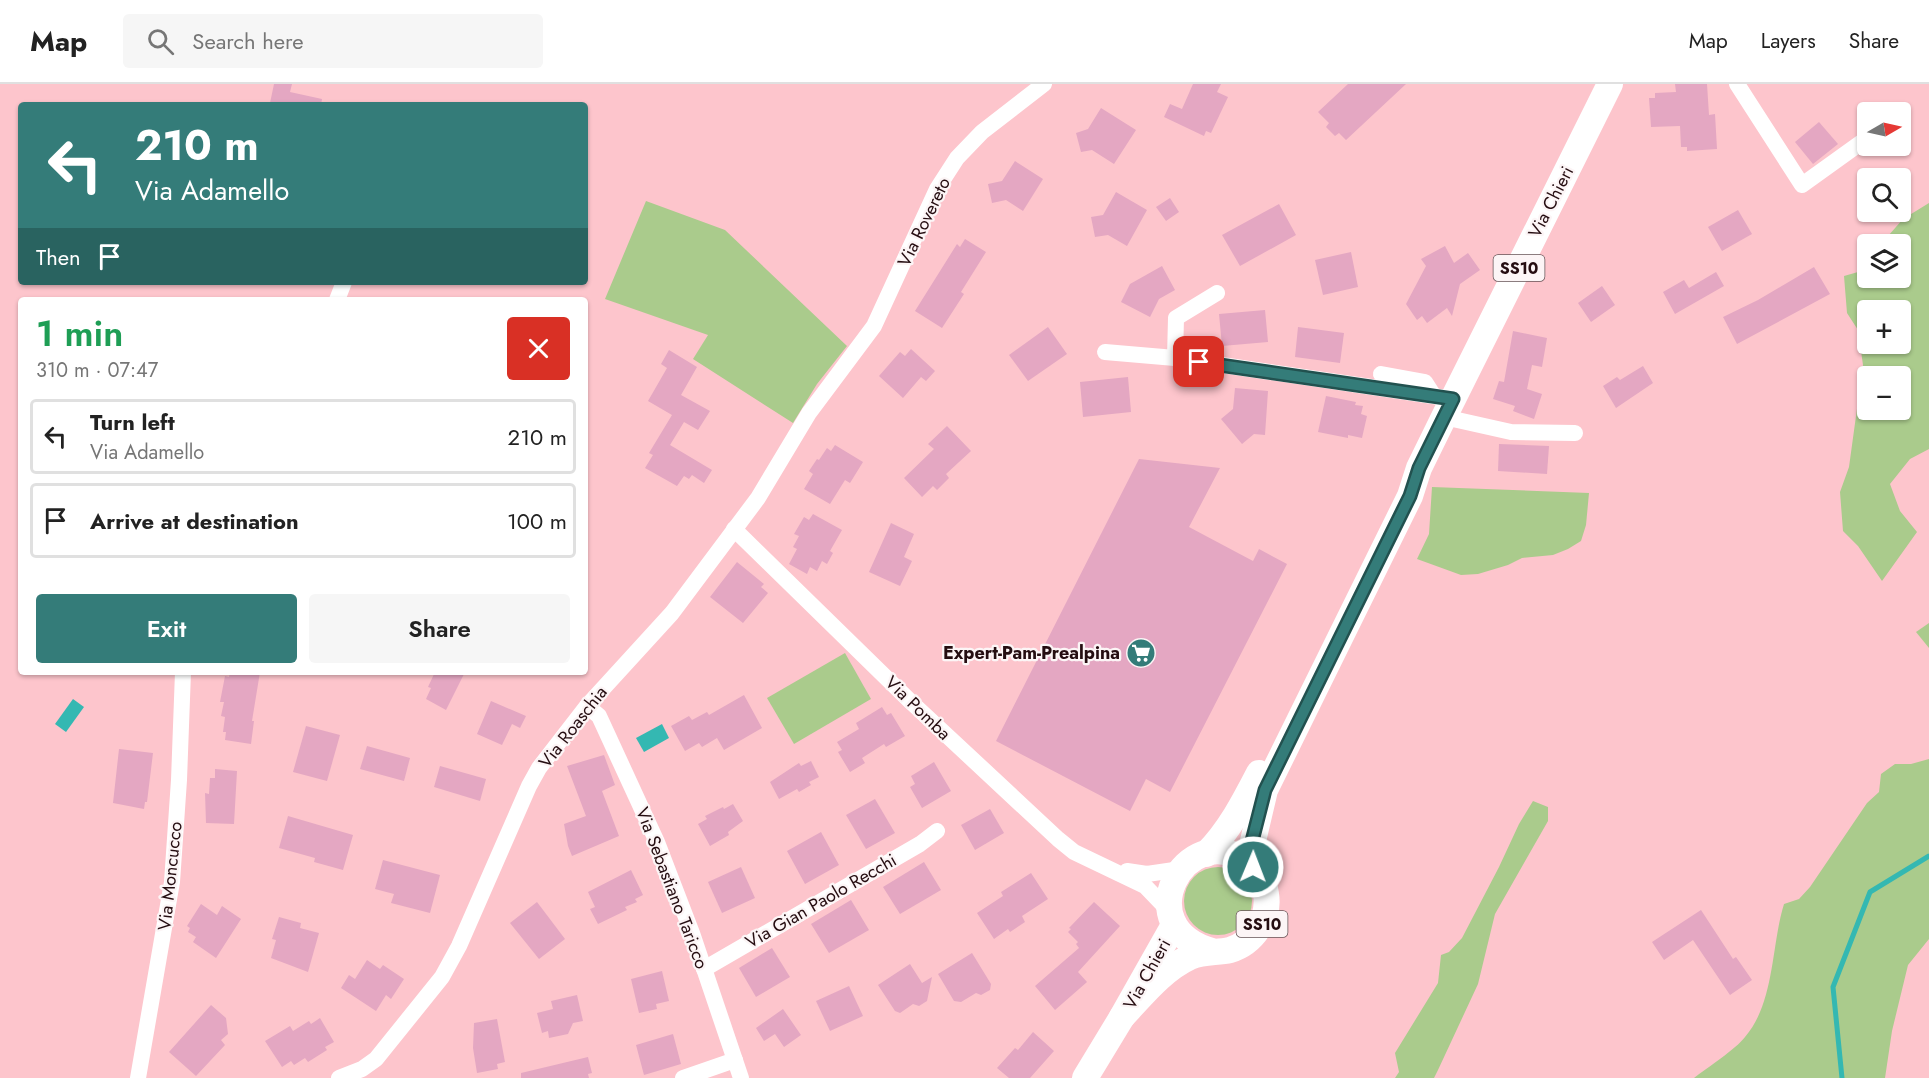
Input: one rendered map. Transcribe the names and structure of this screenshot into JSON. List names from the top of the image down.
{
  "streets": {
    "main road": ["Via Chieri", "SS10"],
    "street": [
      "Via Rovereto",
      "Via Pomba",
      "Via Roaschia",
      "Via Moncucco",
      "Via Sebastiano Taricco",
      "Via Gian Paolo Recchi"
    ]
  },
  "crossings": [
    ["Via Chieri", "Via Pomba"],
    ["Via Rovereto", "Via Roaschia"],
    ["Via Pomba", "Via Roaschia"],
    ["Via Roaschia", "Via Sebastiano Taricco"],
    ["Via Sebastiano Taricco", "Via Gian Paolo Recchi"]
  ],
  "places": {
    "supermarket": ["Expert-Pam-Prealpina"]
  },
  "north": "right",
  "page": {
    "header": "Map",
    "search": "Search here",
    "nav": ["Map", "Layers", "Share"],
    "map_buttons": ["+", "−"],
    "turn": ["210 m", "Via Adamello"],
    "then": "Then",
    "heading": ["1 min", "310 m · 07:47"],
    "list": [
      {
        "name": "Turn left",
        "note": "Via Adamello",
        "value": "210 m"
      },
      {
        "name": "Arrive at destination",
        "value": "100 m"
      }
    ],
    "buttons": ["Exit", "Share"]
  }
}
